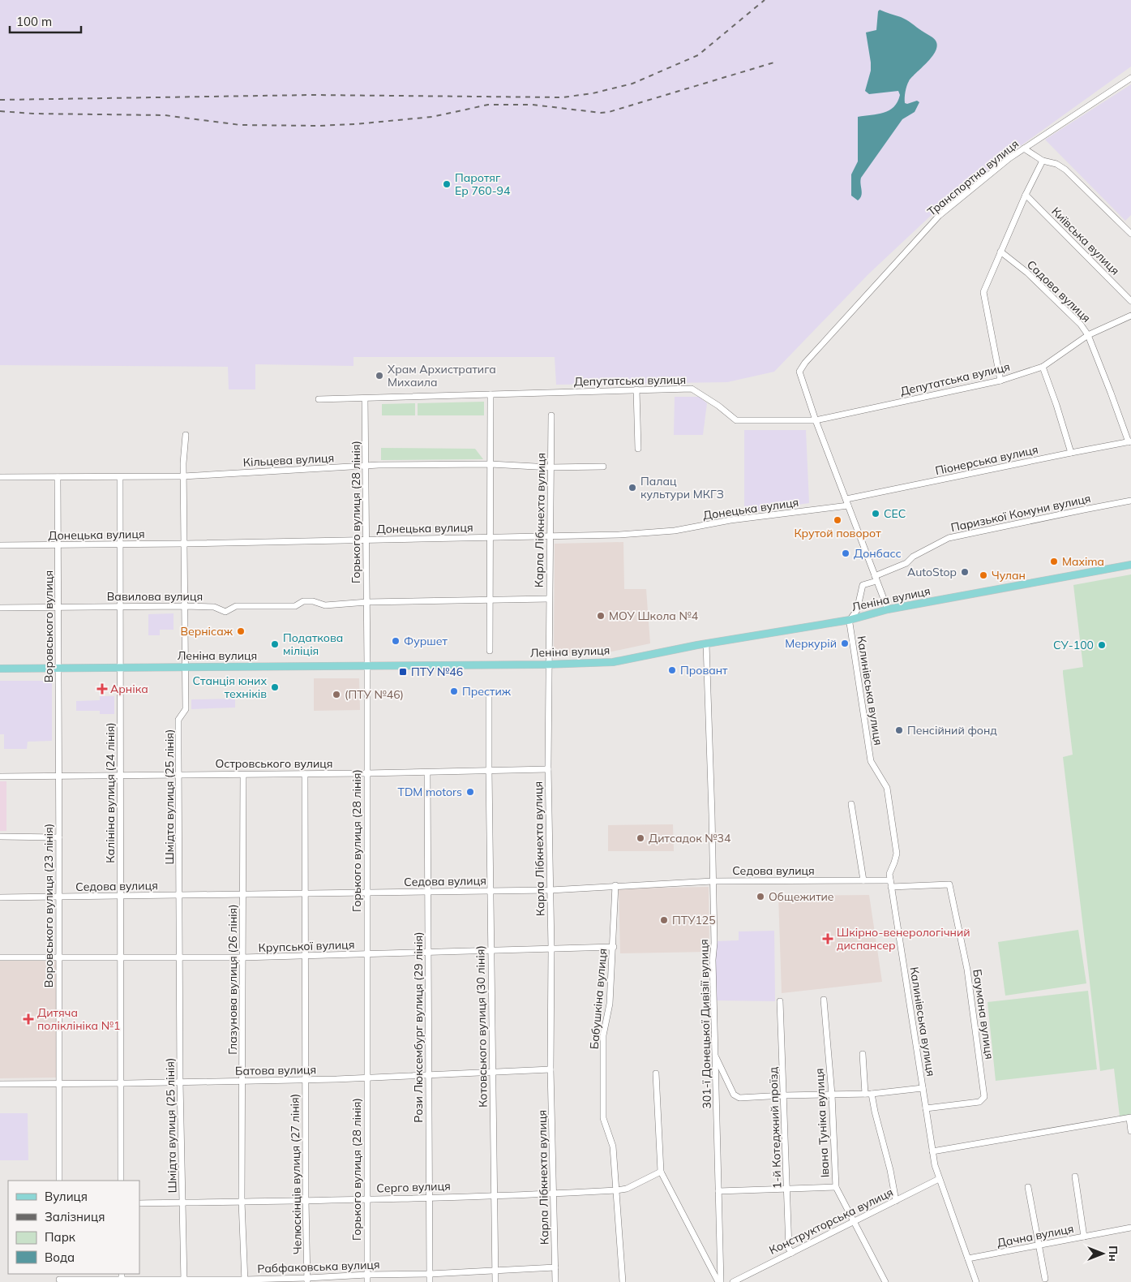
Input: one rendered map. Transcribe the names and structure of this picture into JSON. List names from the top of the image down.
{
  "streets": {
    "main road": ["Леніна вулиця"],
    "street": [
      "Транспортна вулиця",
      "Київська вулиця",
      "Садова вулиця",
      "Депутатська вулиця",
      "Кільцева вулиця",
      "Піонерська вулиця",
      "Донецька вулиця",
      "Горького вулиця (28 лiнiя)",
      "Паризької Комуни вулиця",
      "Карла Лібкнехта вулиця",
      "Вавилова вулиця",
      "Воровського вулиця",
      "Калинівська вулиця",
      "Островського вулиця",
      "Калініна вулиця (24 лiнiя)",
      "Шмідта вулиця (25 лiнiя)",
      "Седова вулиця",
      "Воровського вулиця (23 лiнiя)",
      "Крупської вулиця",
      "Глазунова вулиця (26 лiнiя)",
      "Бабушкіна вулиця",
      "Баумана вулиця",
      "301-ї Донецької Дивізії вулиця",
      "Котовського вулиця (30 лiнiя)",
      "Рози Люксембург вулиця (29 лiнiя)",
      "Батова вулиця",
      "Івана Туніка вулиця",
      "1-й Котеджний проїзд",
      "Челюскінців вулиця (27 лiнiя)",
      "Серго вулиця",
      "Конструкторська вулиця",
      "Дачна вулиця",
      "Рабфаковська вулиця"
    ]
  },
  "crossings": [
    ["Транспортна вулиця", "Депутатська вулиця"],
    ["Садова вулиця", "Депутатська вулиця"],
    ["Садова вулиця", "Піонерська вулиця"],
    ["Депутатська вулиця", "Горького вулиця (28 лiнiя)"],
    ["Кільцева вулиця", "Горького вулиця (28 лiнiя)"],
    ["Кільцева вулиця", "Карла Лібкнехта вулиця"],
    ["Кільцева вулиця", "Воровського вулиця"],
    ["Кільцева вулиця", "Калініна вулиця (24 лiнiя)"],
    ["Кільцева вулиця", "Шмідта вулиця (25 лiнiя)"],
    ["Донецька вулиця", "Горького вулиця (28 лiнiя)"],
    ["Донецька вулиця", "Карла Лібкнехта вулиця"],
    ["Донецька вулиця", "Воровського вулиця"],
    ["Донецька вулиця", "Калініна вулиця (24 лiнiя)"],
    ["Донецька вулиця", "Шмідта вулиця (25 лiнiя)"],
    ["Горького вулиця (28 лiнiя)", "Вавилова вулиця"],
    ["Горького вулиця (28 лiнiя)", "Леніна вулиця"],
    ["Горького вулиця (28 лiнiя)", "Островського вулиця"],
    ["Горького вулиця (28 лiнiя)", "Седова вулиця"],
    ["Горького вулиця (28 лiнiя)", "Крупської вулиця"],
    ["Горького вулиця (28 лiнiя)", "Батова вулиця"],
    ["Горького вулиця (28 лiнiя)", "Серго вулиця"],
    ["Горького вулиця (28 лiнiя)", "Рабфаковська вулиця"],
    ["Паризької Комуни вулиця", "Леніна вулиця"],
    ["Паризької Комуни вулиця", "Калинівська вулиця"],
    ["Карла Лібкнехта вулиця", "Вавилова вулиця"],
    ["Карла Лібкнехта вулиця", "Леніна вулиця"],
    ["Карла Лібкнехта вулиця", "Островського вулиця"],
    ["Карла Лібкнехта вулиця", "Седова вулиця"],
    ["Карла Лібкнехта вулиця", "Крупської вулиця"],
    ["Карла Лібкнехта вулиця", "Батова вулиця"],
    ["Карла Лібкнехта вулиця", "Серго вулиця"],
    ["Карла Лібкнехта вулиця", "Рабфаковська вулиця"],
    ["Вавилова вулиця", "Воровського вулиця"],
    ["Вавилова вулиця", "Калініна вулиця (24 лiнiя)"],
    ["Вавилова вулиця", "Шмідта вулиця (25 лiнiя)"],
    ["Леніна вулиця", "Воровського вулиця"],
    ["Леніна вулиця", "Калинівська вулиця"],
    ["Леніна вулиця", "Калініна вулиця (24 лiнiя)"],
    ["Леніна вулиця", "Шмідта вулиця (25 лiнiя)"],
    ["Леніна вулиця", "301-ї Донецької Дивізії вулиця"],
    ["Воровського вулиця", "Островського вулиця"],
    ["Воровського вулиця", "Воровського вулиця (23 лiнiя)"],
    ["Калинівська вулиця", "Седова вулиця"],
    ["Калинівська вулиця", "Баумана вулиця"],
    ["Калинівська вулиця", "Конструкторська вулиця"],
    ["Калинівська вулиця", "Дачна вулиця"],
    ["Островського вулиця", "Калініна вулиця (24 лiнiя)"],
    ["Островського вулиця", "Шмідта вулиця (25 лiнiя)"],
    ["Островського вулиця", "Воровського вулиця (23 лiнiя)"],
    ["Островського вулиця", "Глазунова вулиця (26 лiнiя)"],
    ["Островського вулиця", "Котовського вулиця (30 лiнiя)"],
    ["Островського вулиця", "Рози Люксембург вулиця (29 лiнiя)"],
    ["Островського вулиця", "Челюскінців вулиця (27 лiнiя)"],
    ["Калініна вулиця (24 лiнiя)", "Седова вулиця"],
    ["Калініна вулиця (24 лiнiя)", "Крупської вулиця"],
    ["Калініна вулиця (24 лiнiя)", "Батова вулиця"],
    ["Шмідта вулиця (25 лiнiя)", "Седова вулиця"],
    ["Шмідта вулиця (25 лiнiя)", "Крупської вулиця"],
    ["Шмідта вулиця (25 лiнiя)", "Батова вулиця"],
    ["Шмідта вулиця (25 лiнiя)", "Серго вулиця"],
    ["Шмідта вулиця (25 лiнiя)", "Рабфаковська вулиця"],
    ["Седова вулиця", "Воровського вулиця (23 лiнiя)"],
    ["Седова вулиця", "Глазунова вулиця (26 лiнiя)"],
    ["Седова вулиця", "Бабушкіна вулиця"],
    ["Седова вулиця", "Баумана вулиця"],
    ["Седова вулиця", "301-ї Донецької Дивізії вулиця"],
    ["Седова вулиця", "Котовського вулиця (30 лiнiя)"],
    ["Седова вулиця", "Рози Люксембург вулиця (29 лiнiя)"],
    ["Седова вулиця", "Челюскінців вулиця (27 лiнiя)"],
    ["Воровського вулиця (23 лiнiя)", "Крупської вулиця"],
    ["Воровського вулиця (23 лiнiя)", "Батова вулиця"],
    ["Крупської вулиця", "Глазунова вулиця (26 лiнiя)"],
    ["Крупської вулиця", "Бабушкіна вулиця"],
    ["Крупської вулиця", "Котовського вулиця (30 лiнiя)"],
    ["Крупської вулиця", "Рози Люксембург вулиця (29 лiнiя)"],
    ["Крупської вулиця", "Челюскінців вулиця (27 лiнiя)"],
    ["Глазунова вулиця (26 лiнiя)", "Батова вулиця"],
    ["Глазунова вулиця (26 лiнiя)", "Серго вулиця"],
    ["Глазунова вулиця (26 лiнiя)", "Рабфаковська вулиця"],
    ["Бабушкіна вулиця", "Серго вулиця"],
    ["Котовського вулиця (30 лiнiя)", "Батова вулиця"],
    ["Котовського вулиця (30 лiнiя)", "Серго вулиця"],
    ["Котовського вулиця (30 лiнiя)", "Рабфаковська вулиця"],
    ["Рози Люксембург вулиця (29 лiнiя)", "Батова вулиця"],
    ["Рози Люксембург вулиця (29 лiнiя)", "Серго вулиця"],
    ["Рози Люксембург вулиця (29 лiнiя)", "Рабфаковська вулиця"],
    ["Батова вулиця", "Челюскінців вулиця (27 лiнiя)"],
    ["Івана Туніка вулиця", "Конструкторська вулиця"],
    ["1-й Котеджний проїзд", "Конструкторська вулиця"],
    ["Челюскінців вулиця (27 лiнiя)", "Серго вулиця"],
    ["Челюскінців вулиця (27 лiнiя)", "Рабфаковська вулиця"]
  ],
  "places": {
    "other": [
      "Паротяг Ер 760-94",
      "Храм Архистратига Михаила",
      "Палац культури МКГЗ",
      "СЕС",
      "Крутой поворот",
      "Донбасс",
      "Maxima",
      "AutoStop",
      "Чулан",
      "МОУ Школа №4",
      "Вернісаж",
      "Фуршет",
      "Меркурій",
      "Податкова міліція",
      "СУ-100",
      "Провант",
      "Станція юних техніків",
      "Престиж",
      "(ПТУ №46)",
      "Пенсійний фонд",
      "TDM motors",
      "Дитсадок №34",
      "Общежитие",
      "ПТУ125"
    ],
    "transit": ["ПТУ №46"],
    "health": ["Арніка", "Шкірно-венерологічний диспансер", "Дитяча поліклініка №1"]
  },
  "legend": [
    "Вулиця",
    "Залізниця",
    "Парк",
    "Вода"
  ],
  "scale_bar": "100 m",
  "north": "right"
}
